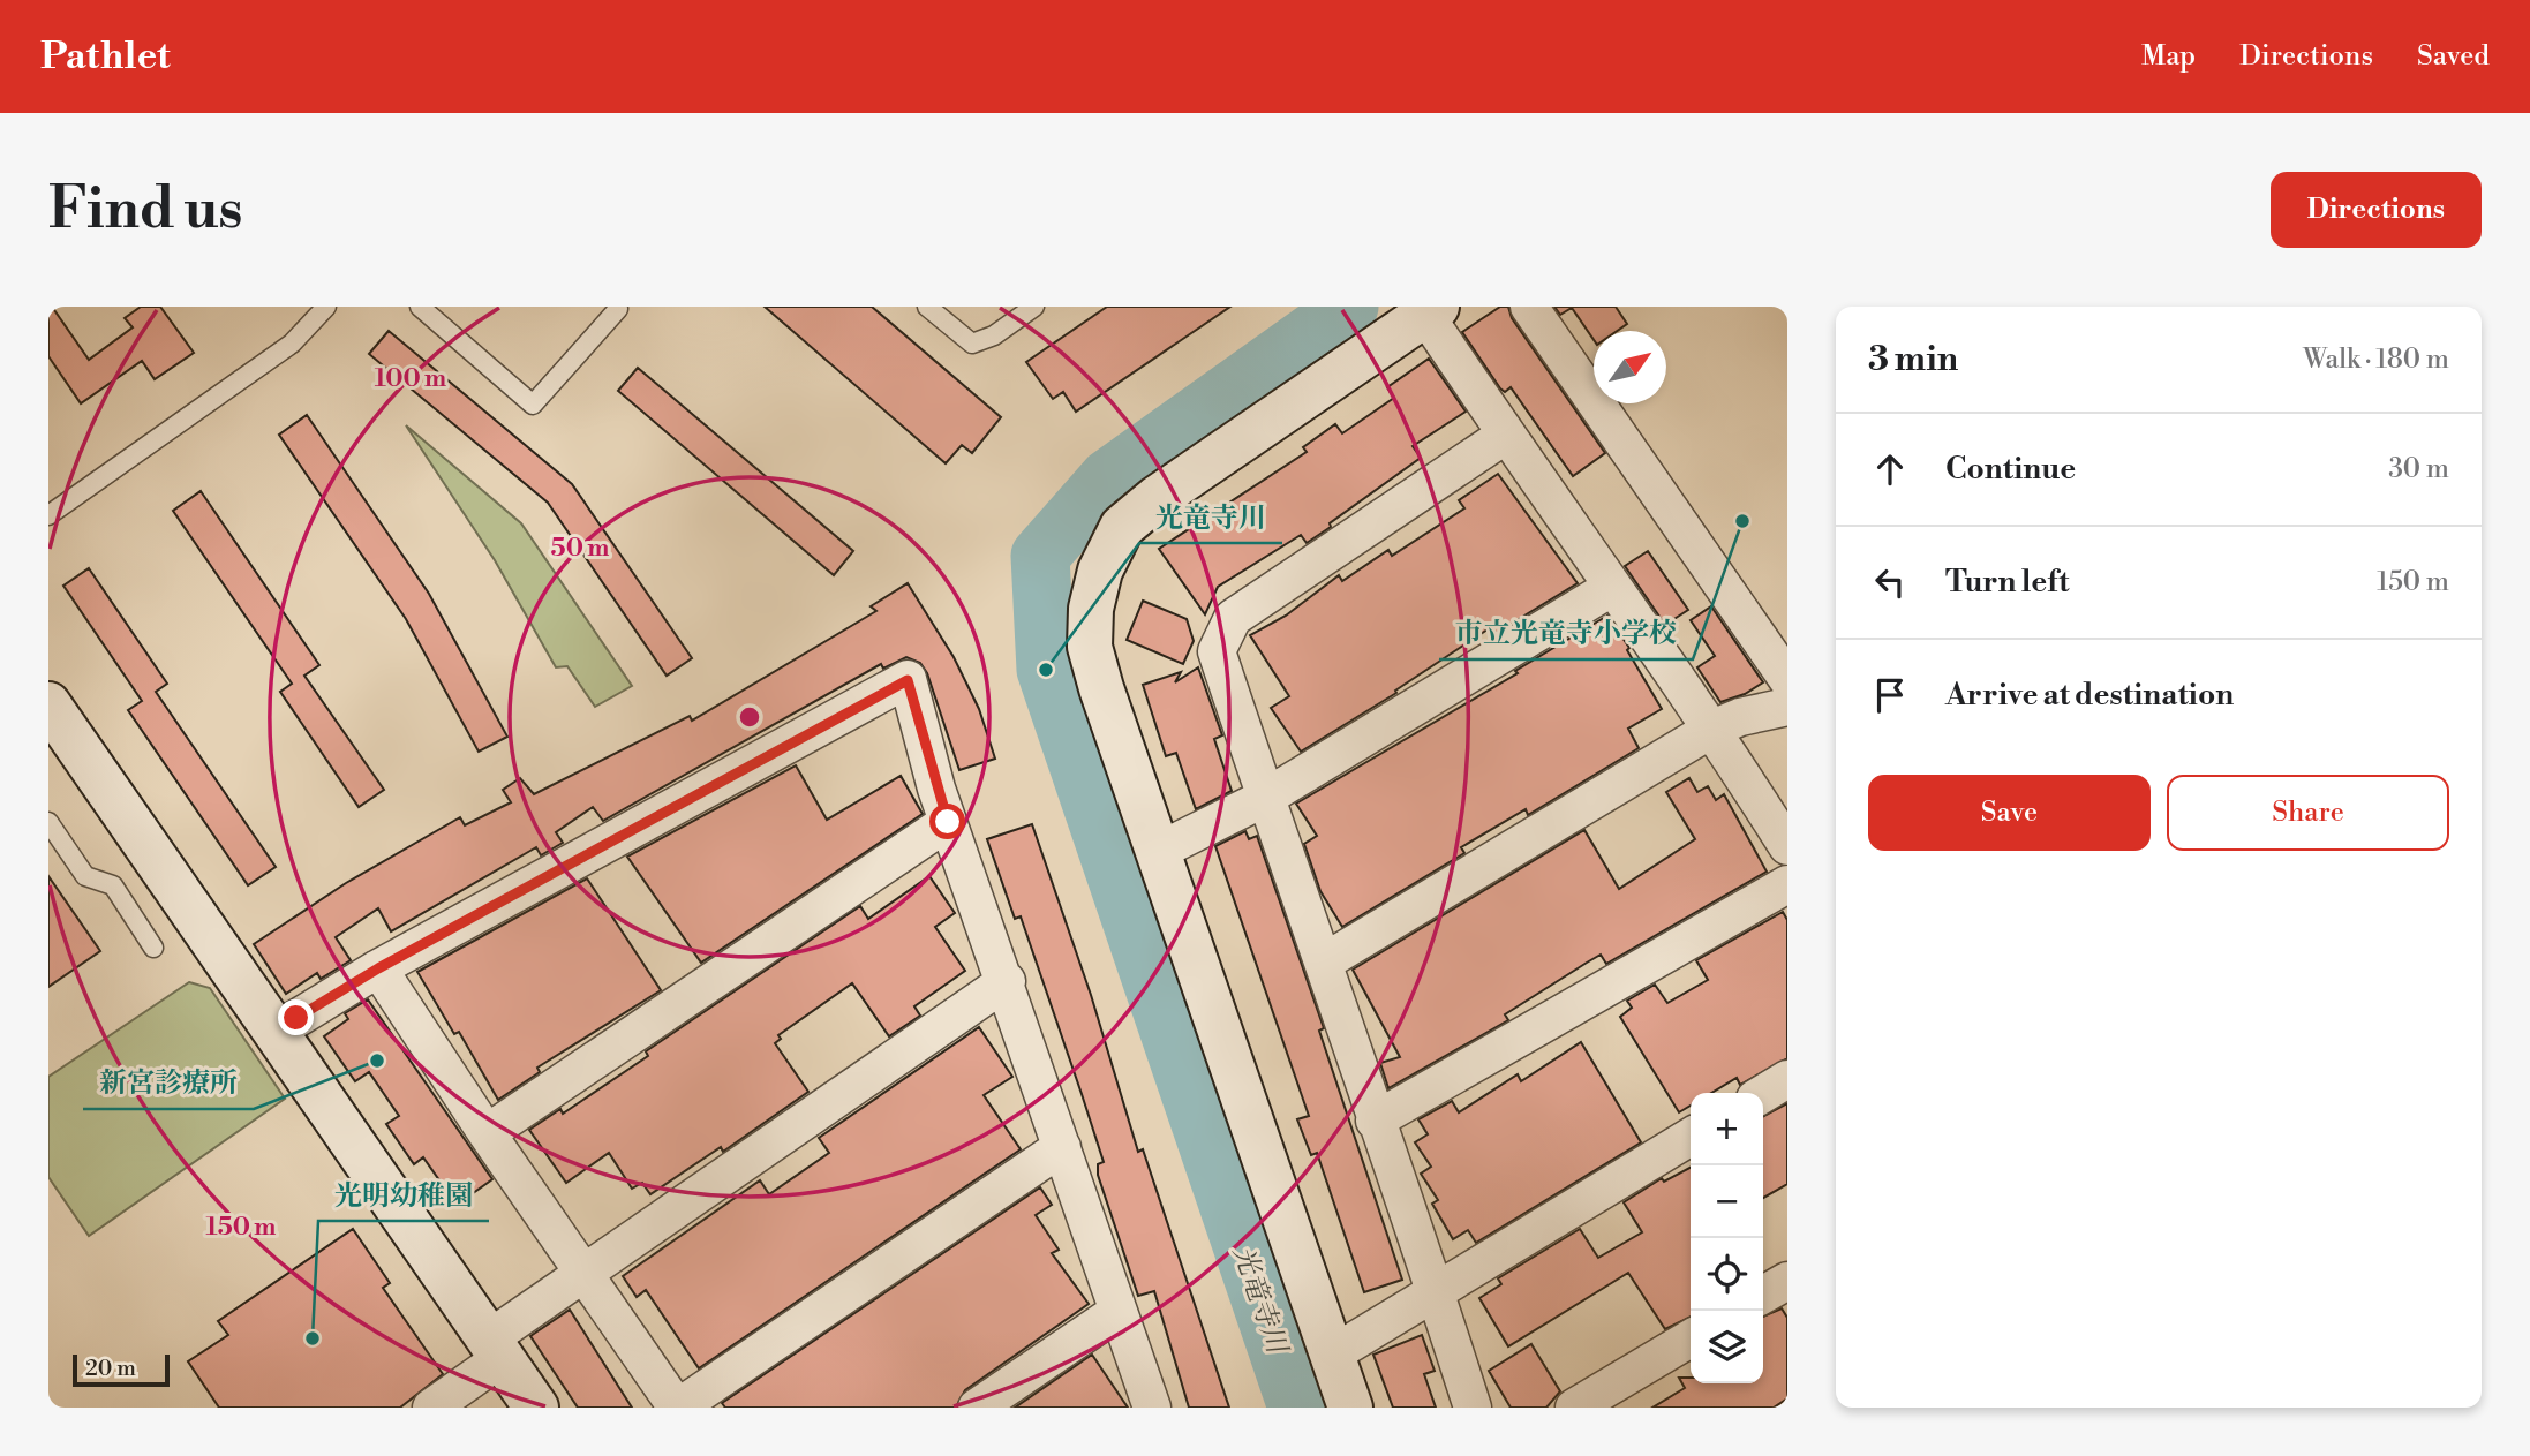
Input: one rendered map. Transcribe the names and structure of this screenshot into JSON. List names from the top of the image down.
{
  "water": ["光竜寺川"],
  "places": [
    "市立光竜寺小学校",
    "光竜寺川",
    "新宮診療所",
    "光明幼稚園"
  ],
  "scale_bar": "20 m",
  "north": "top right",
  "page": {
    "header": "Pathlet",
    "nav": ["Map", "Directions", "Saved"],
    "buttons": [
      "Directions",
      ["Save", "Share"]
    ],
    "title": "Find us",
    "heading": ["3 min", "Walk · 180 m"],
    "list": [
      ["Continue", "30 m"],
      ["Turn left", "150 m"],
      "Arrive at destination"
    ],
    "map_buttons": ["+", "−"],
    "scale": "20 m"
  },
  "rings": ["100 m", "50 m", "150 m"]
}
